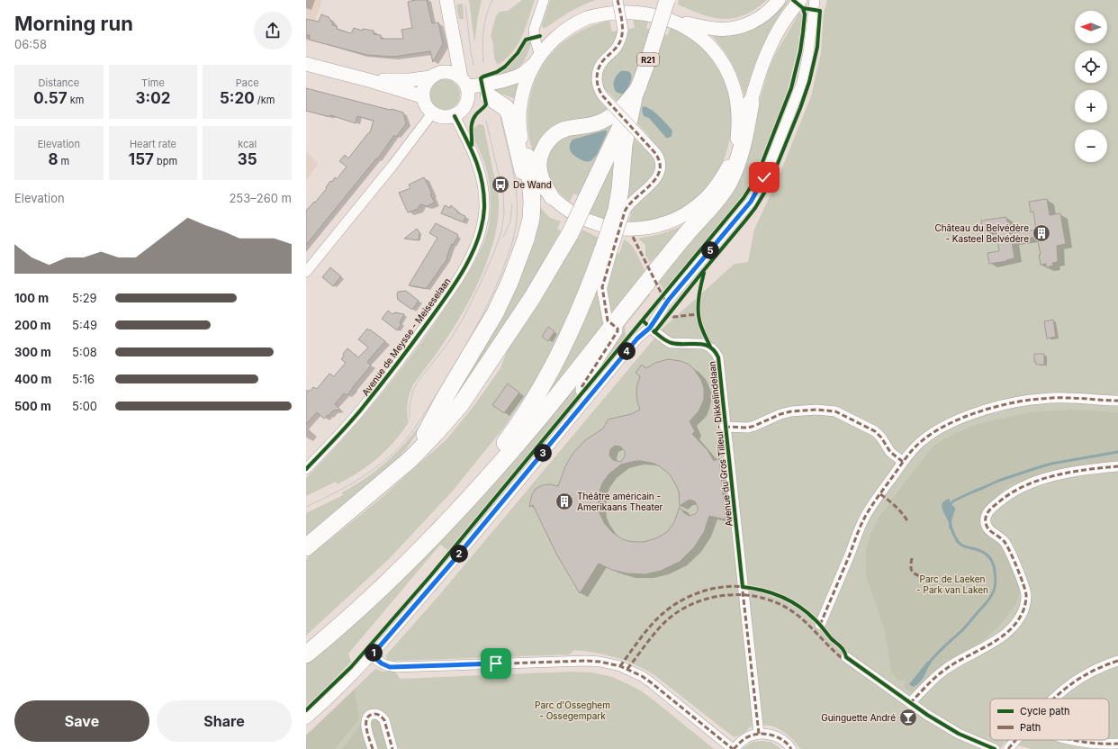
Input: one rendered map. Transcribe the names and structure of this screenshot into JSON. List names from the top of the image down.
{
  "streets": {
    "main road": ["R21"],
    "street": ["Avenue de Meysse - Meiseselaan", "Avenue du Gros Tilleul - Dikkelindelaan"]
  },
  "parks": ["Parc de Laeken - Park van Laken", "Parc d'Osseghem - Ossegempark"],
  "places": {
    "bus stop": ["De Wand"],
    "building": ["Château du Belvédère - Kasteel Belvédère", "Théâtre américain - Amerikaans Theater"],
    "bar": ["Guinguette André"]
  },
  "legend": ["Cycle path", "Path"],
  "north": "left",
  "page": {
    "heading": ["Morning run", "06:58"],
    "map_buttons": ["+", "−"],
    "stats": [
      ["Distance", "0.57 km"],
      ["Time", "3:02"],
      ["Pace", "5:20 /km"],
      ["Elevation", "8 m"],
      ["Heart rate", "157 bpm"],
      ["kcal", "35"]
    ],
    "chart": ["Elevation", "253–260 m"],
    "pins": [
      "5",
      "4",
      "3",
      "2",
      "1"
    ],
    "list": [
      {
        "name": "100 m",
        "note": "5:29"
      },
      {
        "name": "200 m",
        "note": "5:49"
      },
      {
        "name": "300 m",
        "note": "5:08"
      },
      {
        "name": "400 m",
        "note": "5:16"
      },
      {
        "name": "500 m",
        "note": "5:00"
      }
    ],
    "buttons": ["Save", "Share"]
  }
}
